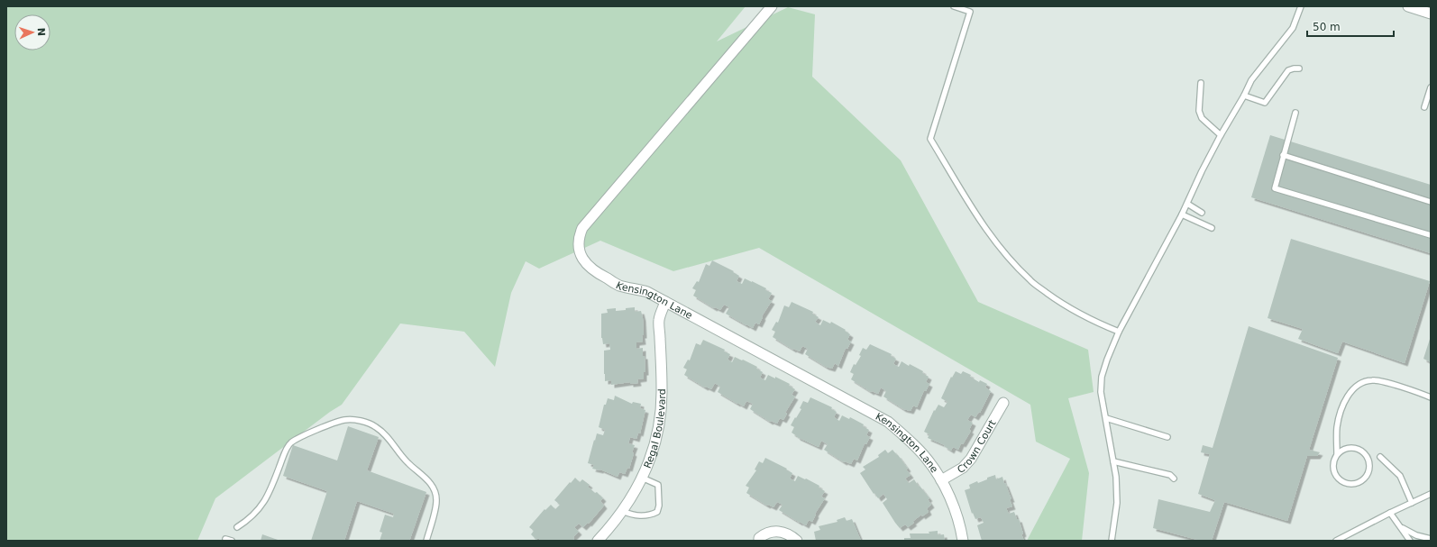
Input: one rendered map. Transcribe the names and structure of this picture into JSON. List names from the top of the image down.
{
  "streets": {
    "street": ["Kensington Lane", "Regal Boulevard", "Crown Court"]
  },
  "crossings": [
    ["Kensington Lane", "Regal Boulevard"],
    ["Kensington Lane", "Crown Court"]
  ],
  "scale_bar": "50 m",
  "north": "right"
}
